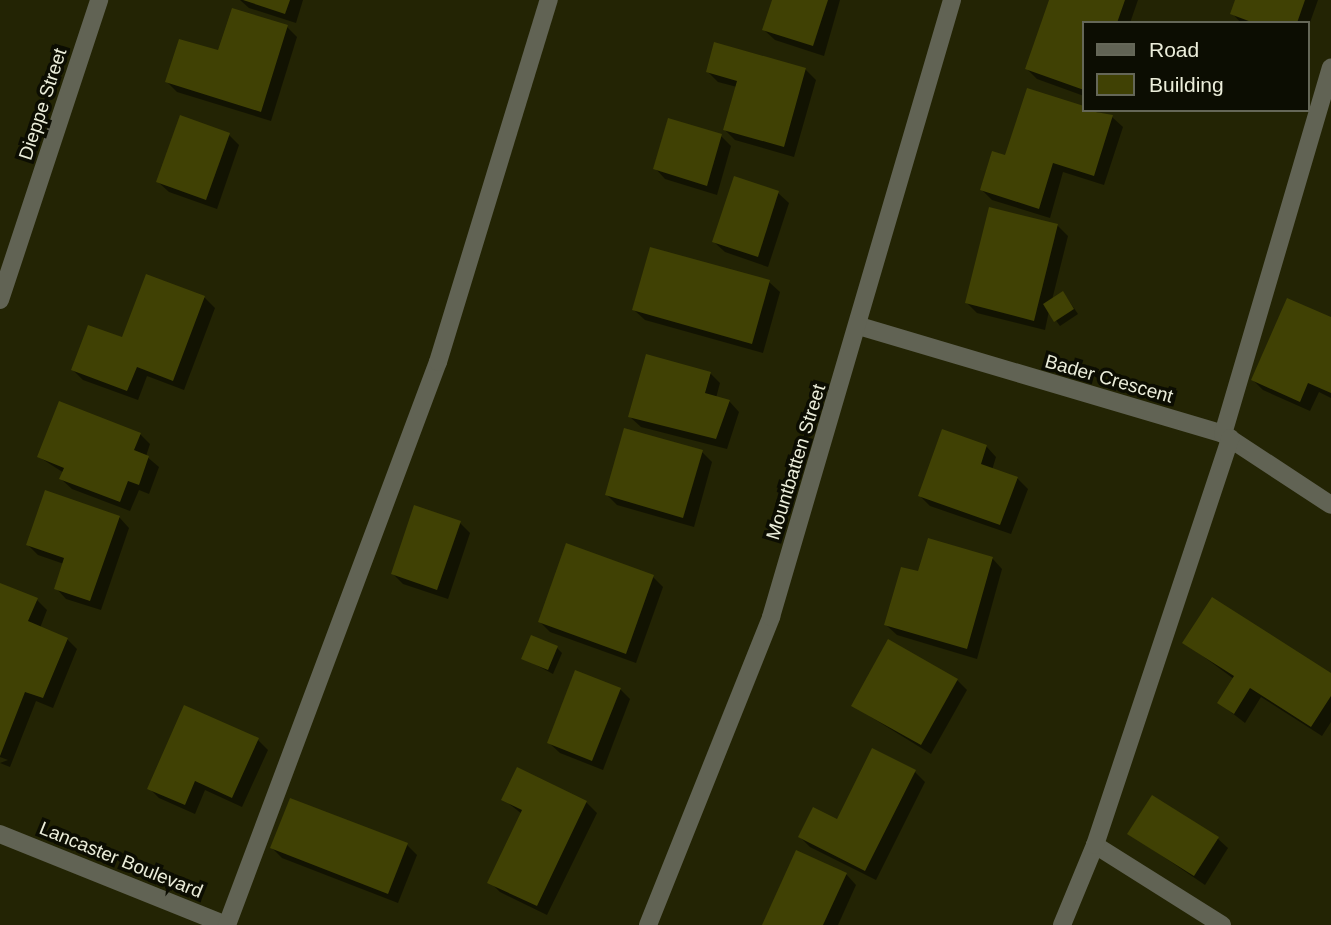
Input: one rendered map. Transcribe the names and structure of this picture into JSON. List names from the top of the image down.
{
  "streets": {
    "street": [
      "Dieppe Street",
      "Bader Crescent",
      "Mountbatten Street",
      "Lancaster Boulevard"
    ]
  },
  "crossings": [
    ["Bader Crescent", "Mountbatten Street"]
  ],
  "legend": ["Road", "Building"]
}
